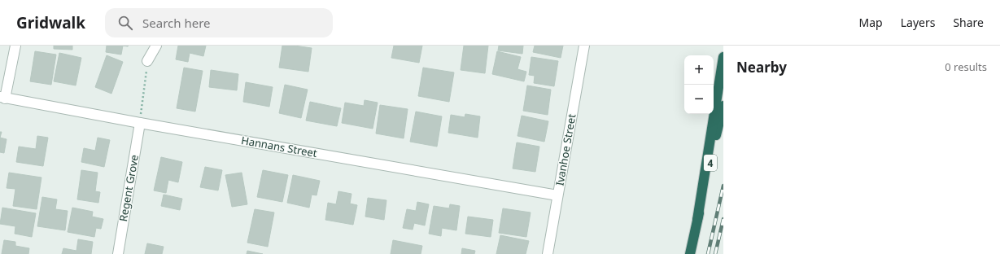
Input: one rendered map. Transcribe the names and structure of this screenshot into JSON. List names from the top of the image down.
{
  "streets": {
    "highway": ["4"],
    "street": ["Hannans Street", "Ivanhoe Street", "Regent Grove"]
  },
  "crossings": [
    ["Hannans Street", "Ivanhoe Street"],
    ["Hannans Street", "Regent Grove"]
  ],
  "page": {
    "header": "Gridwalk",
    "search": "Search here",
    "nav": ["Map", "Layers", "Share"],
    "heading": ["Nearby", "0 results"],
    "map_buttons": ["+", "−"]
  }
}
